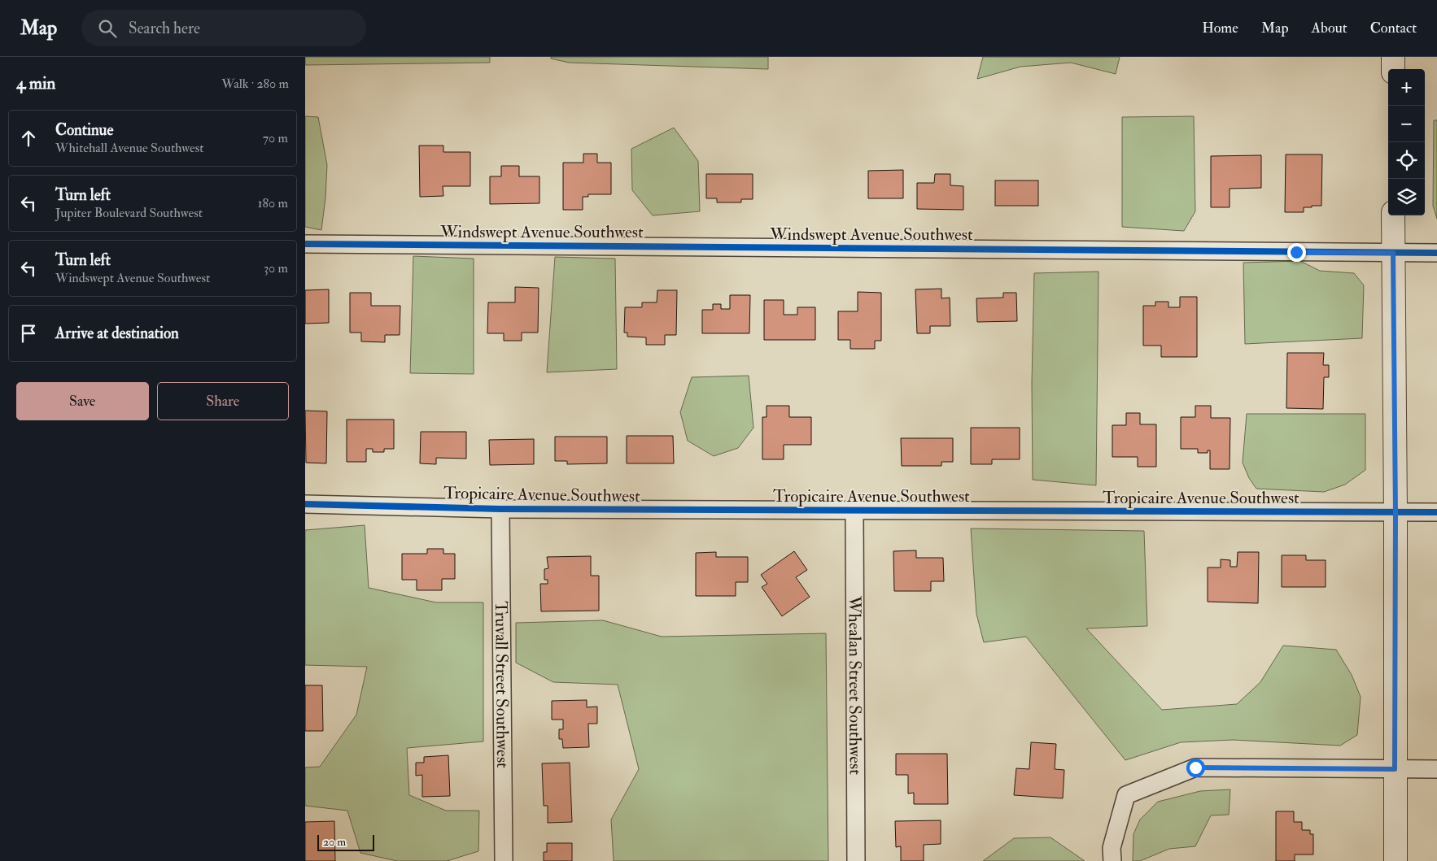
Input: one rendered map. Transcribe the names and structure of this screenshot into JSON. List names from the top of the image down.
{
  "streets": {
    "street": [
      "Windswept Avenue Southwest",
      "Tropicaire Avenue Southwest",
      "Truvall Street Southwest",
      "Whealan Street Southwest"
    ]
  },
  "crossings": [
    ["Tropicaire Avenue Southwest", "Truvall Street Southwest"],
    ["Tropicaire Avenue Southwest", "Whealan Street Southwest"]
  ],
  "scale_bar": "20 m",
  "page": {
    "header": "Map",
    "search": "Search here",
    "nav": [
      "Home",
      "Map",
      "About",
      "Contact"
    ],
    "heading": ["4 min", "Walk · 280 m"],
    "map_buttons": ["+", "−"],
    "list": [
      ["Continue", "Whitehall Avenue Southwest", "70 m"],
      ["Turn left", "Jupiter Boulevard Southwest", "180 m"],
      ["Turn left", "Windswept Avenue Southwest", "30 m"],
      "Arrive at destination"
    ],
    "buttons": ["Save", "Share"],
    "scale": "20 m"
  }
}
